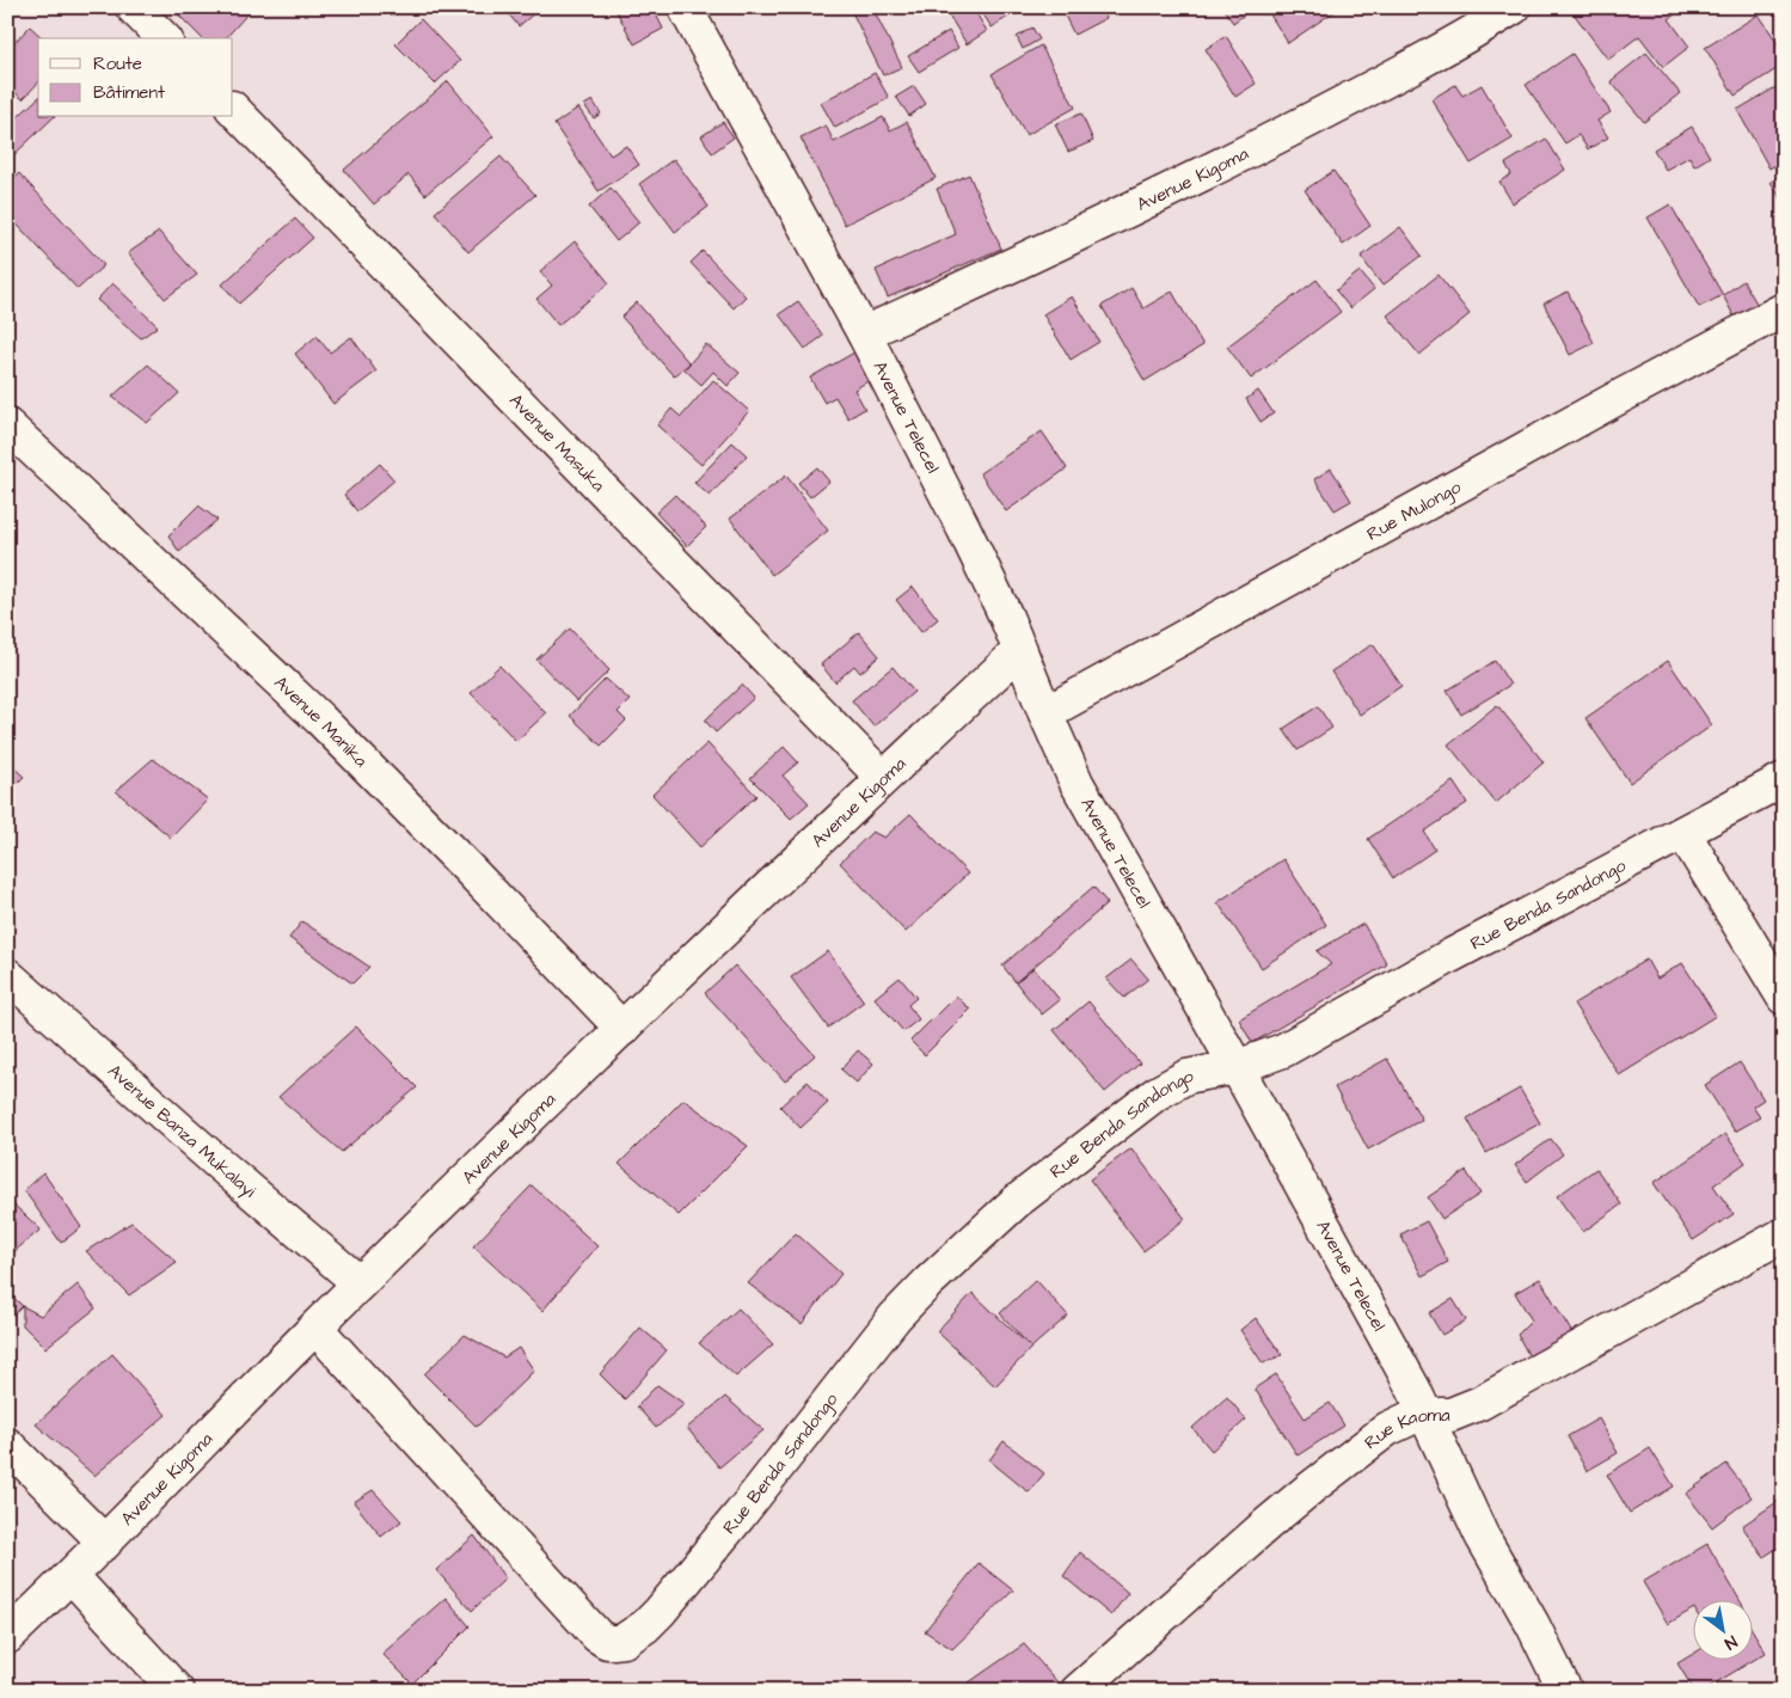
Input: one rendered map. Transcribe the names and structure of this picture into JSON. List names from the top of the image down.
{
  "streets": {
    "street": [
      "Avenue Kigoma",
      "Avenue Telecel",
      "Avenue Masuka",
      "Rue Mulongo",
      "Avenue Manika",
      "Rue Benda Sandongo",
      "Avenue Banza Mukalayi",
      "Rue Kaoma"
    ]
  },
  "crossings": [
    ["Avenue Kigoma", "Avenue Telecel"],
    ["Avenue Kigoma", "Avenue Masuka"],
    ["Avenue Kigoma", "Avenue Manika"],
    ["Avenue Kigoma", "Rue Benda Sandongo"],
    ["Avenue Kigoma", "Avenue Banza Mukalayi"],
    ["Avenue Telecel", "Rue Mulongo"],
    ["Avenue Telecel", "Rue Benda Sandongo"],
    ["Avenue Telecel", "Rue Kaoma"]
  ],
  "legend": ["Route", "Bâtiment"],
  "north": "bottom right"
}
